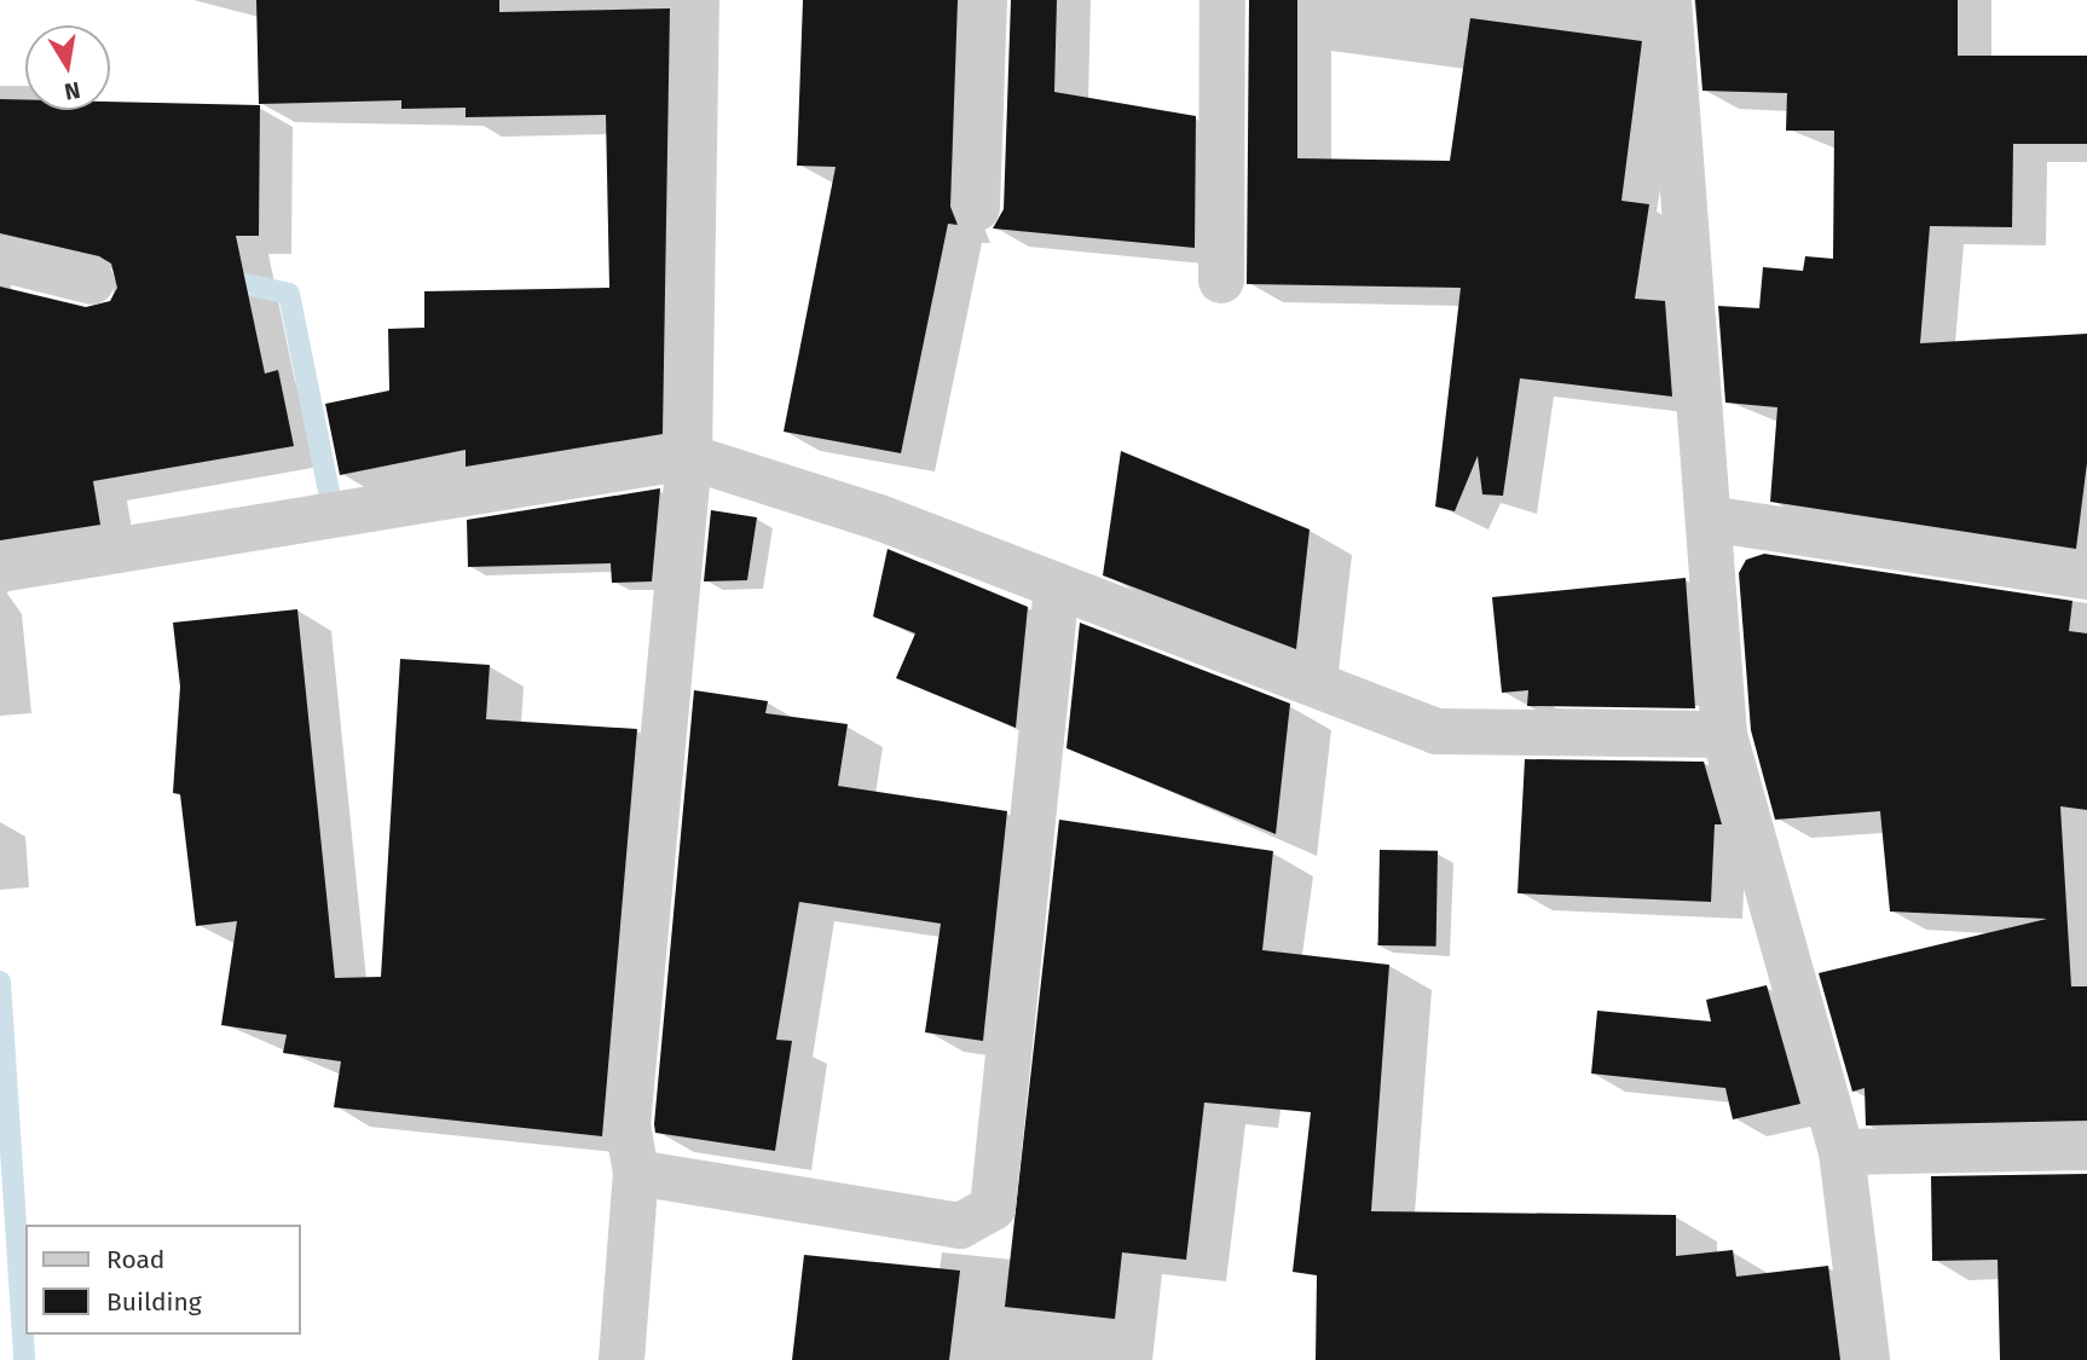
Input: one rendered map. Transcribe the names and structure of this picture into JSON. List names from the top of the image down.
{
  "legend": ["Road", "Building"],
  "north": "bottom"
}
